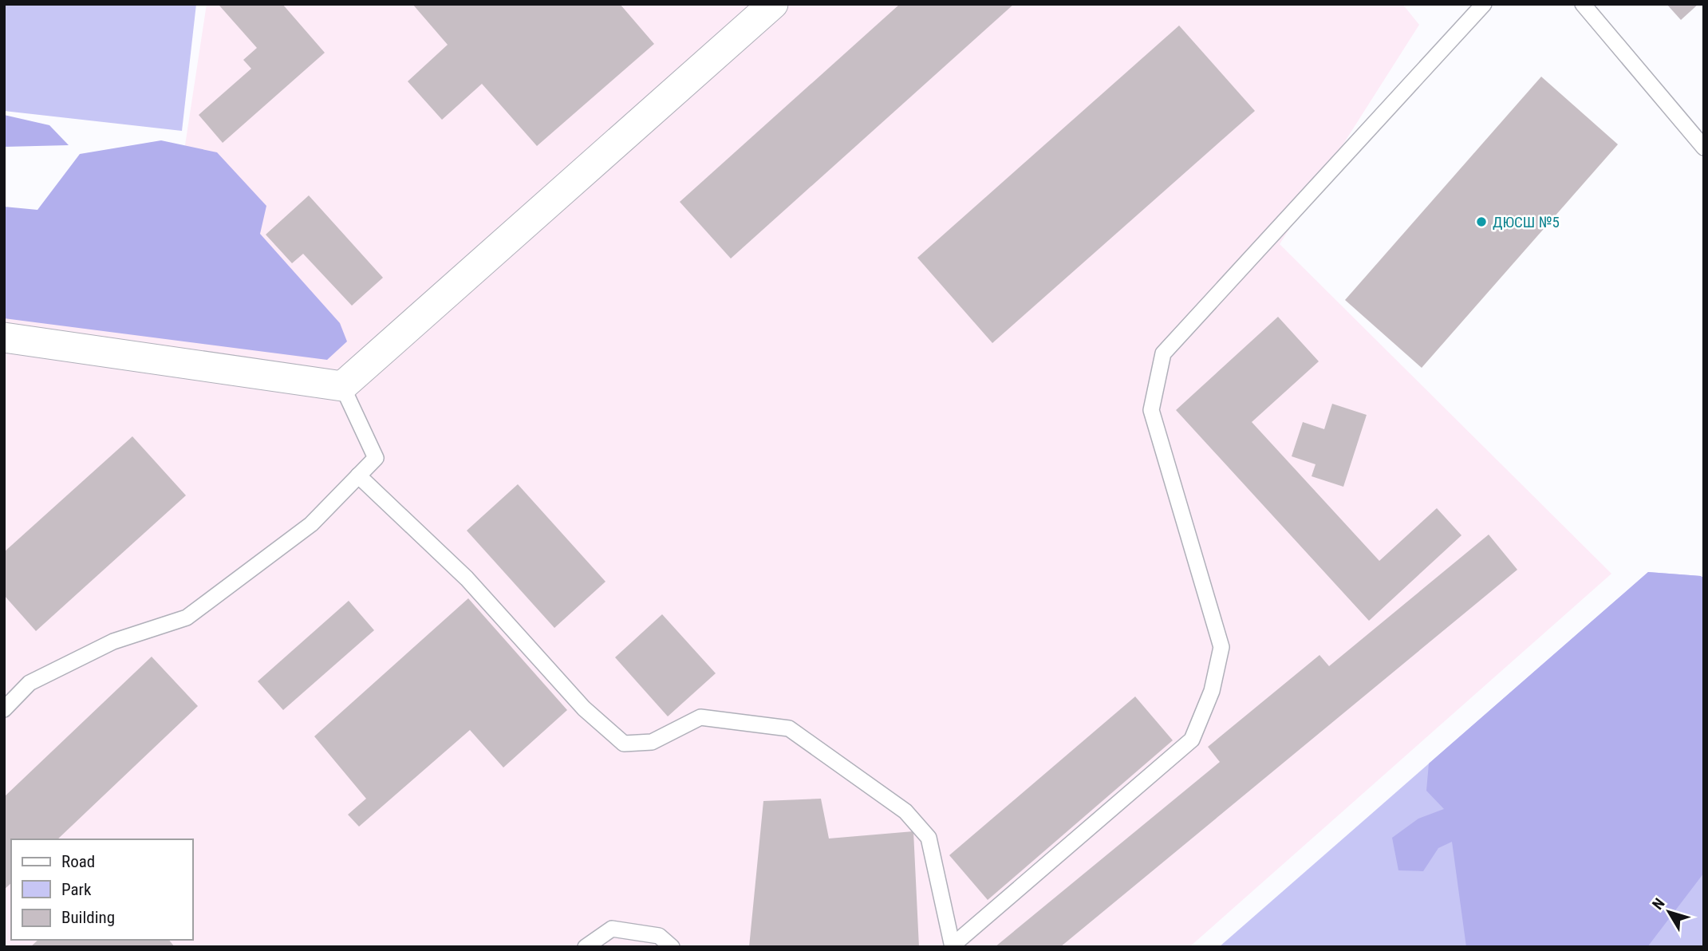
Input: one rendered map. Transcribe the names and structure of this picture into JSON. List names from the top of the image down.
{
  "places": ["ДЮСШ №5"],
  "legend": ["Road", "Park", "Building"],
  "north": "top left"
}
